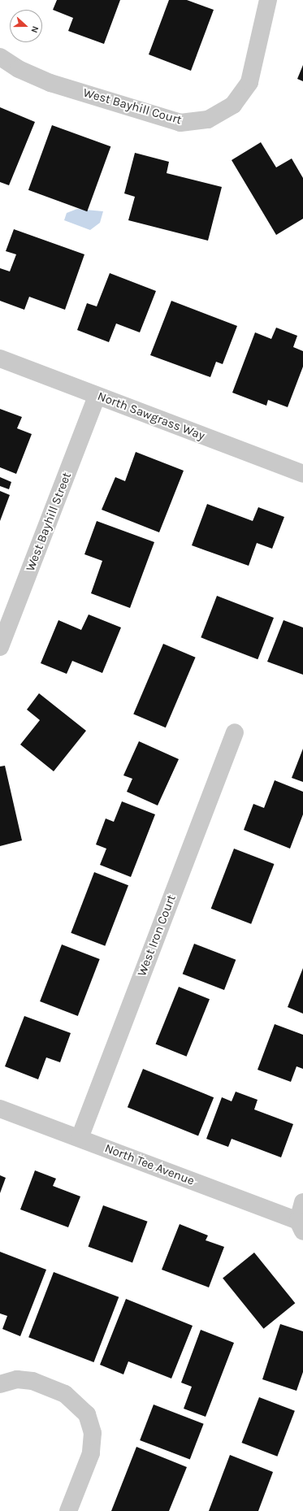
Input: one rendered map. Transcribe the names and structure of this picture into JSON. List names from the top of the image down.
{
  "streets": {
    "street": [
      "West Bayhill Court",
      "North Sawgrass Way",
      "West Bayhill Street",
      "West Iron Court",
      "North Tee Avenue"
    ]
  },
  "crossings": [
    ["North Sawgrass Way", "West Bayhill Street"],
    ["West Iron Court", "North Tee Avenue"]
  ],
  "north": "right"
}
